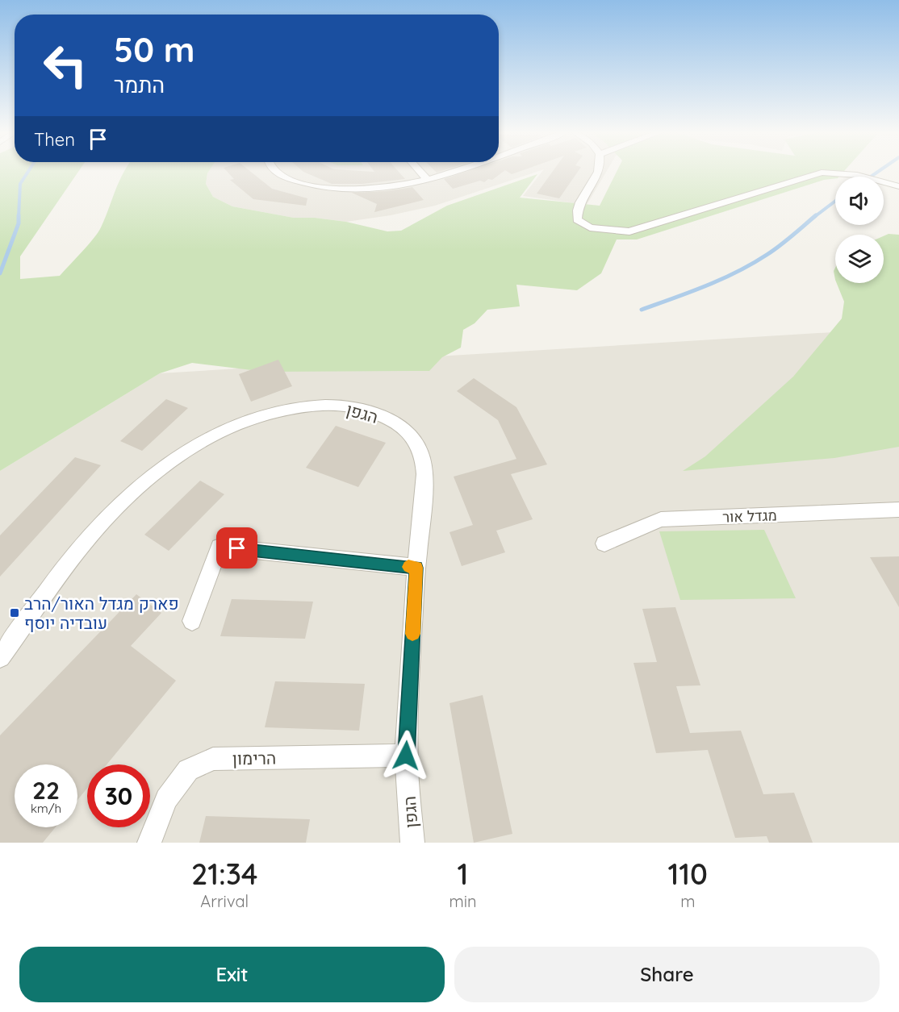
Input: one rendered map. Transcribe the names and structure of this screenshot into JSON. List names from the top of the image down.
{
  "streets": {
    "street": ["הגפן", "מגדל אור", "הרימון"]
  },
  "crossings": [
    ["הגפן", "הרימון"]
  ],
  "places": {
    "transit": ["פארק מגדל האור/הרב עובדיה יוסף"]
  },
  "page": {
    "turn": ["50 m", "התמר"],
    "then": "Then",
    "speed": "22 km/h",
    "limit": "30",
    "eta": [
      "21:34",
      "Arrival",
      "1",
      "min",
      "110",
      "m"
    ],
    "buttons": ["Exit", "Share"]
  }
}
